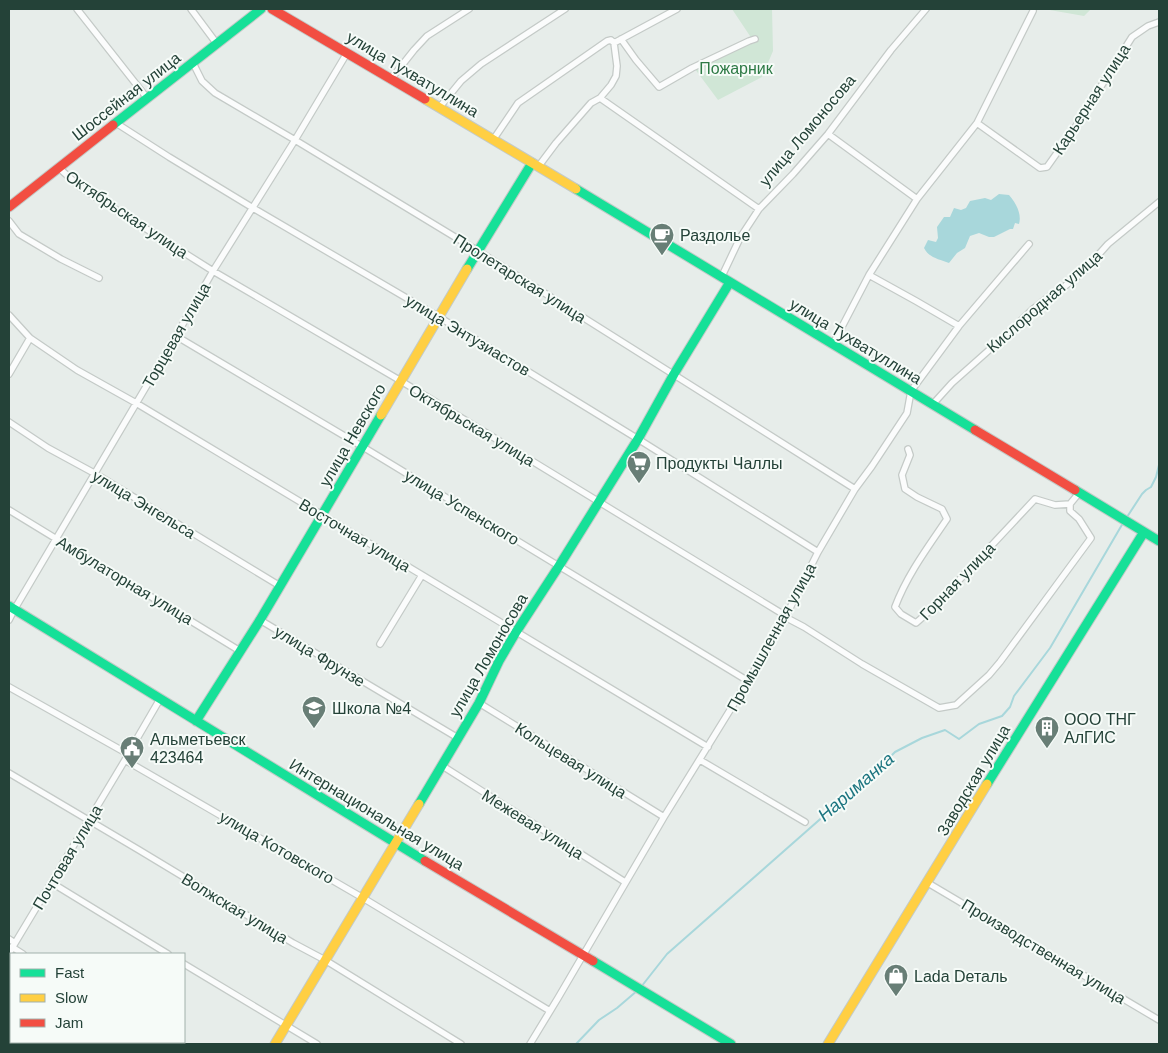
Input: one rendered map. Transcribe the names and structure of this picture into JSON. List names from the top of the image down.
{
  "streets": {
    "street": [
      "улица Тухватуллина",
      "Шоссейная улица",
      "Карьерная улица",
      "улица Ломоносова",
      "Октябрьская улица",
      "Пролетарская улица",
      "Кислородная улица",
      "Торцевая улица",
      "улица Энтузиастов",
      "улица Невского",
      "улица Энгельса",
      "улица Успенского",
      "Восточная улица",
      "Амбулаторная улица",
      "Горная улица",
      "Промышленная улица",
      "улица Фрунзе",
      "Кольцевая улица",
      "Заводская улица",
      "Интернациональная улица",
      "Межевая улица",
      "улица Котовского",
      "Почтовая улица",
      "Волжская улица",
      "Производственная улица"
    ]
  },
  "crossings": [
    ["улица Тухватуллина", "улица Ломоносова"],
    ["улица Тухватуллина", "Кислородная улица"],
    ["улица Тухватуллина", "Торцевая улица"],
    ["улица Тухватуллина", "улица Невского"],
    ["улица Тухватуллина", "Промышленная улица"],
    ["улица Тухватуллина", "Заводская улица"],
    ["Шоссейная улица", "Октябрьская улица"],
    ["Шоссейная улица", "Пролетарская улица"],
    ["Шоссейная улица", "улица Энтузиастов"],
    ["улица Ломоносова", "Октябрьская улица"],
    ["улица Ломоносова", "Пролетарская улица"],
    ["улица Ломоносова", "улица Энтузиастов"],
    ["улица Ломоносова", "улица Успенского"],
    ["улица Ломоносова", "Восточная улица"],
    ["улица Ломоносова", "улица Фрунзе"],
    ["улица Ломоносова", "Кольцевая улица"],
    ["улица Ломоносова", "Интернациональная улица"],
    ["улица Ломоносова", "Межевая улица"],
    ["улица Ломоносова", "улица Котовского"],
    ["улица Ломоносова", "Волжская улица"],
    ["Октябрьская улица", "Торцевая улица"],
    ["Октябрьская улица", "улица Невского"],
    ["Октябрьская улица", "Горная улица"],
    ["Октябрьская улица", "Промышленная улица"],
    ["Пролетарская улица", "Торцевая улица"],
    ["Пролетарская улица", "улица Невского"],
    ["Пролетарская улица", "Промышленная улица"],
    ["Торцевая улица", "улица Энтузиастов"],
    ["Торцевая улица", "улица Энгельса"],
    ["Торцевая улица", "улица Успенского"],
    ["Торцевая улица", "Восточная улица"],
    ["Торцевая улица", "Амбулаторная улица"],
    ["Торцевая улица", "Интернациональная улица"],
    ["улица Энтузиастов", "улица Невского"],
    ["улица Энтузиастов", "Промышленная улица"],
    ["улица Невского", "улица Энгельса"],
    ["улица Невского", "улица Успенского"],
    ["улица Невского", "Восточная улица"],
    ["улица Невского", "Амбулаторная улица"],
    ["улица Невского", "улица Фрунзе"],
    ["улица Невского", "Интернациональная улица"],
    ["улица Успенского", "Промышленная улица"],
    ["Восточная улица", "Промышленная улица"],
    ["Промышленная улица", "Кольцевая улица"],
    ["Промышленная улица", "Интернациональная улица"],
    ["Промышленная улица", "Межевая улица"],
    ["Промышленная улица", "улица Котовского"],
    ["Заводская улица", "Производственная улица"],
    ["Интернациональная улица", "Почтовая улица"],
    ["улица Котовского", "Почтовая улица"],
    ["Почтовая улица", "Волжская улица"]
  ],
  "water": ["Нариманка"],
  "parks": ["Пожарник"],
  "places": {
    "cafe": ["Раздолье"],
    "supermarket": ["Продукты Чаллы"],
    "school or university": ["Школа №4"],
    "building": ["ООО ТНГ АлГИС"],
    "public building": ["Альметьевск 423464"],
    "shop": ["Lada Dеталь"]
  },
  "legend": ["Fast", "Slow", "Jam"]
}
